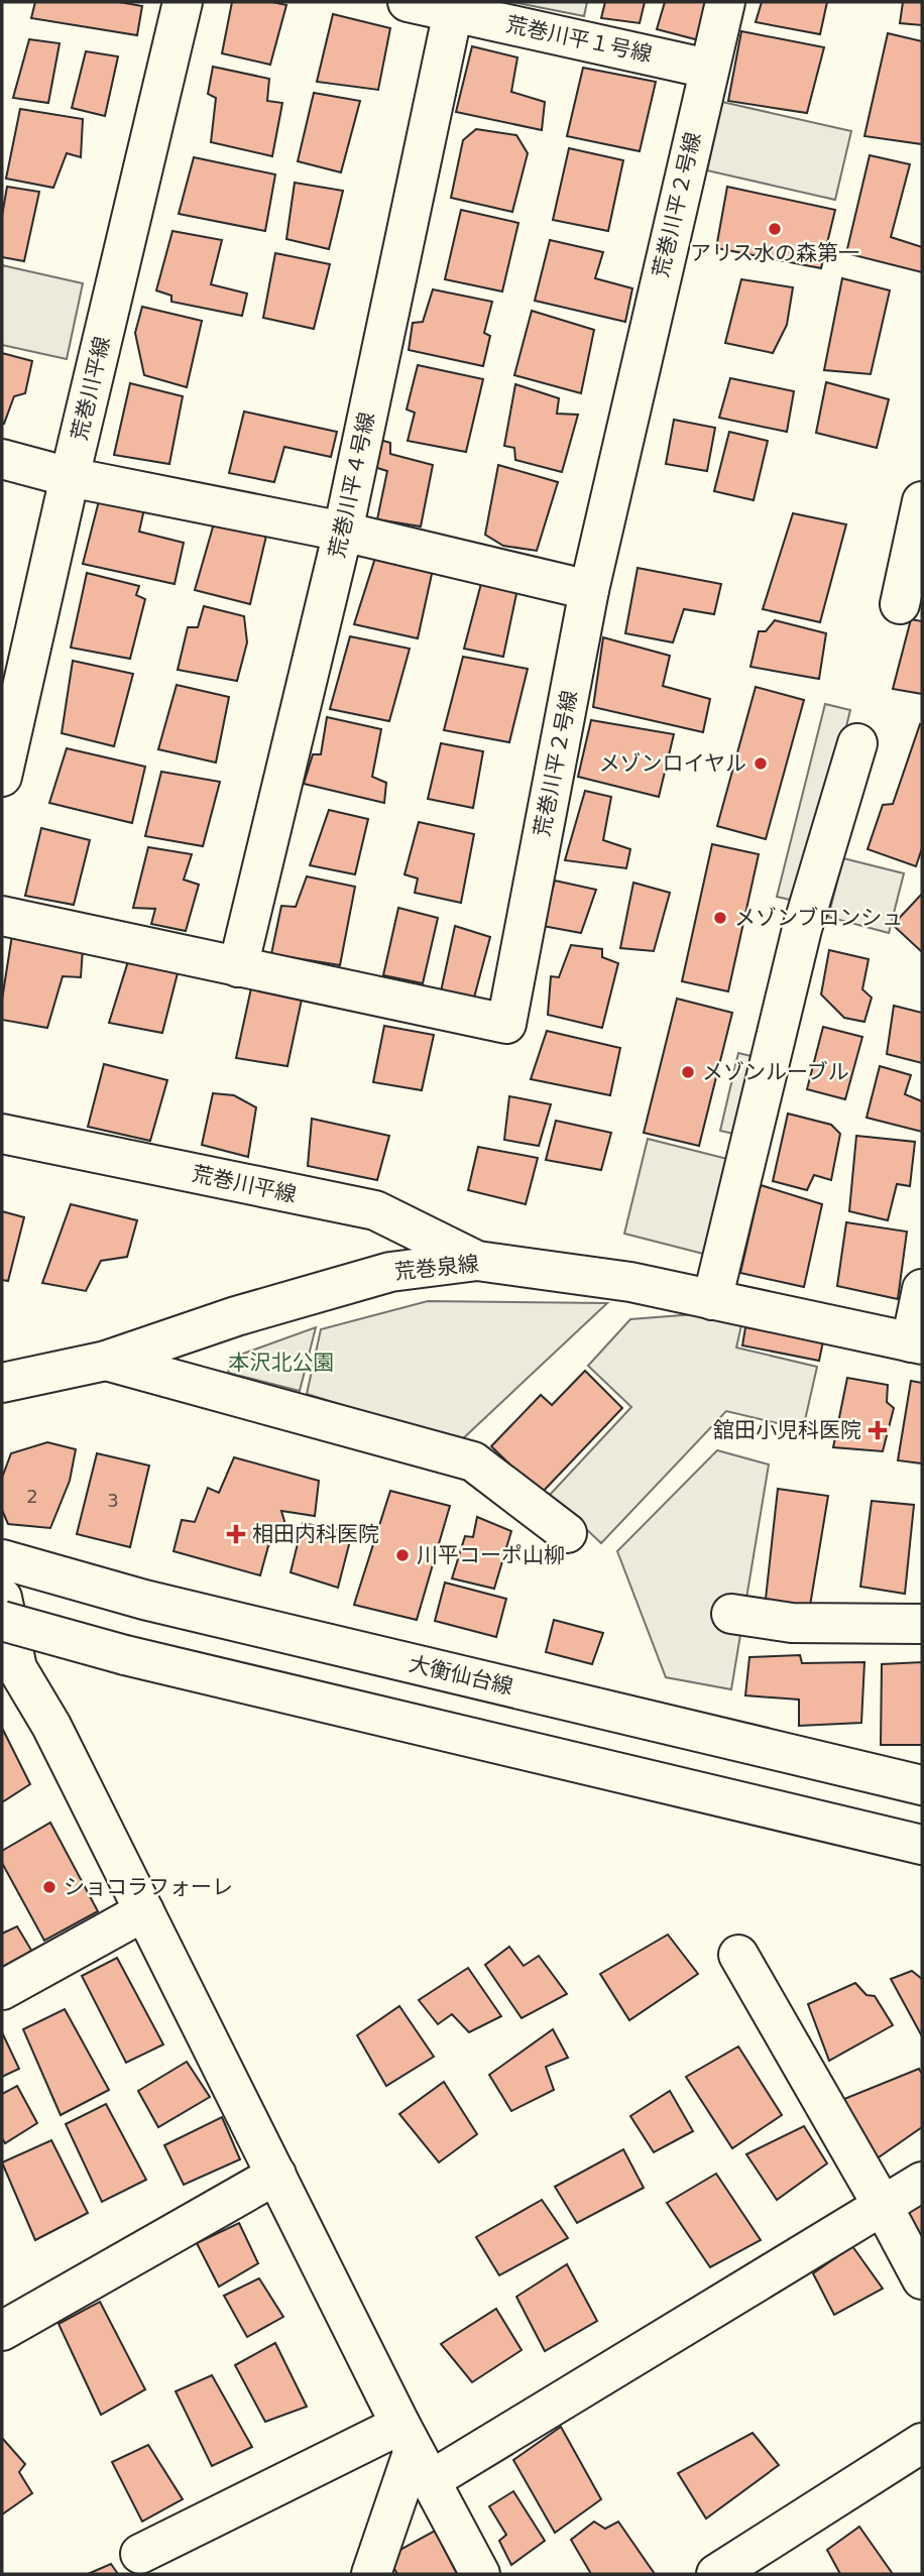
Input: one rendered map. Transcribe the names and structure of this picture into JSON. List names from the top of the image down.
{
  "streets": {
    "street": [
      "荒巻川平１号線",
      "荒巻川平２号線",
      "荒巻川平線",
      "荒巻川平４号線",
      "荒巻泉線",
      "大衡仙台線"
    ]
  },
  "crossings": [
    ["荒巻川平１号線", "荒巻川平２号線"],
    ["荒巻川平１号線", "荒巻川平４号線"],
    ["荒巻川平２号線", "荒巻川平４号線"],
    ["荒巻川平線", "荒巻泉線"]
  ],
  "parks": ["本沢北公園"],
  "places": {
    "other": [
      "アリス水の森第一",
      "メゾンロイヤル",
      "メゾンブロンシュ",
      "メゾンルーブル",
      "川平コーポ山柳",
      "ショコラフォーレ"
    ],
    "health": ["舘田小児科医院", "相田内科医院"]
  },
  "house_numbers": ["2", "3"]
}
